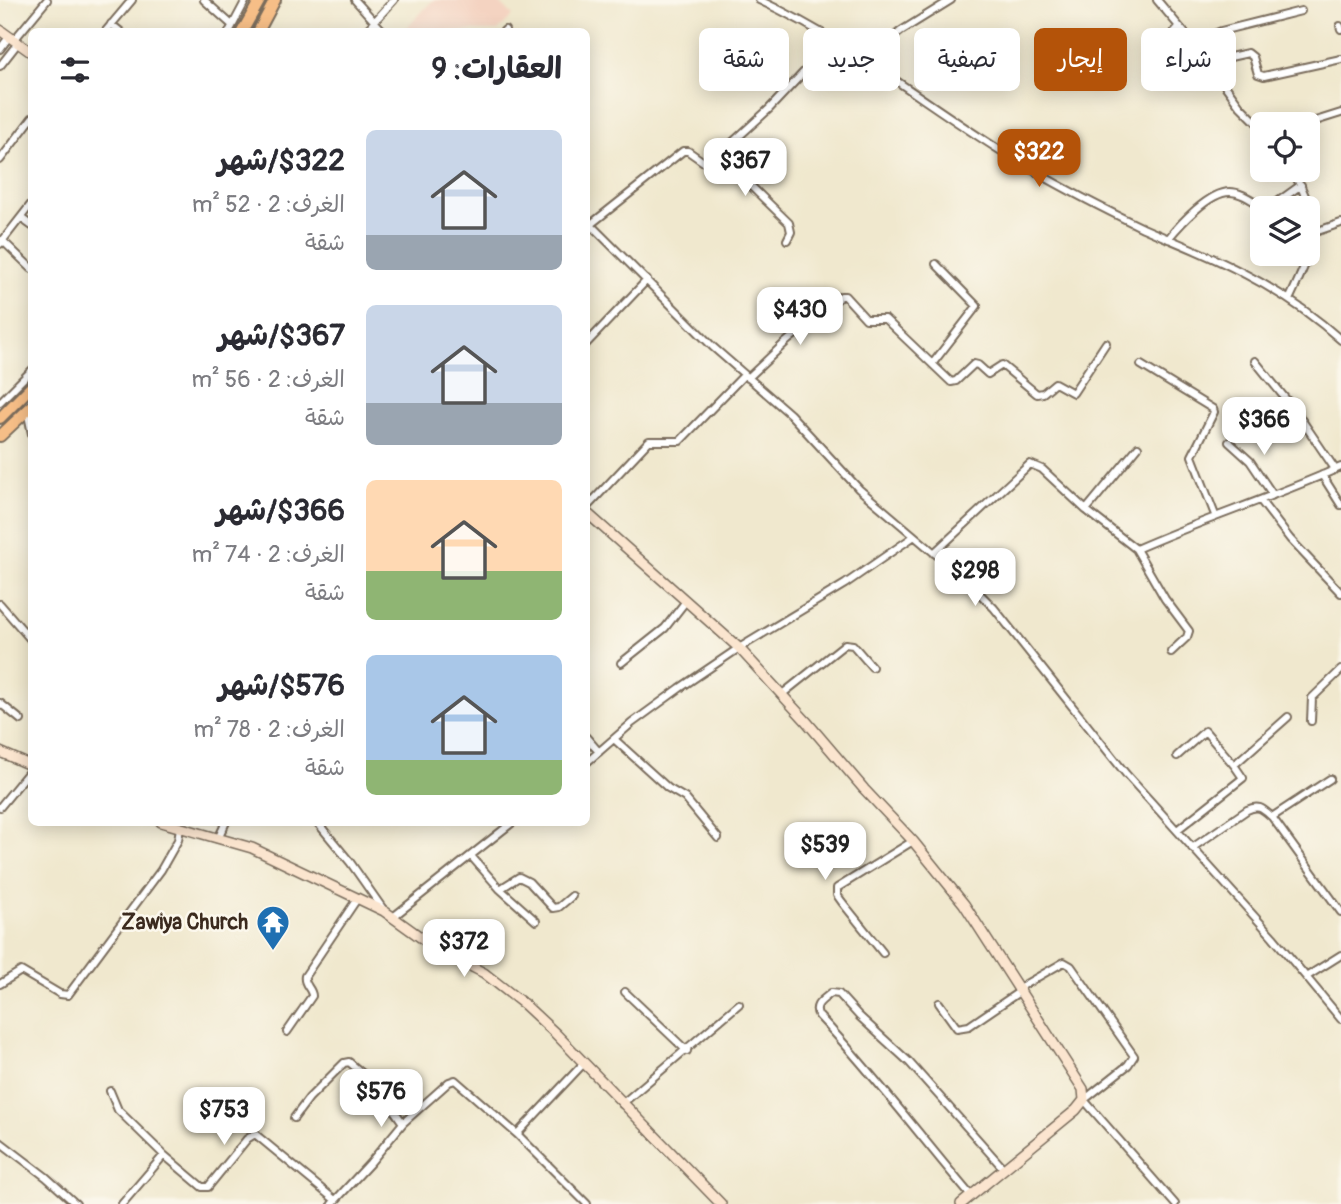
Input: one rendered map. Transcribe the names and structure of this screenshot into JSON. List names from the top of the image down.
{
  "places": {
    "temple": ["Zawiya Church"]
  },
  "page": {
    "chip": [
      "شراء",
      "إيجار",
      "تصفية",
      "جديد",
      "شقة"
    ],
    "heading": "العقارات: 9",
    "list": [
      {
        "name": "$322/شهر",
        "note": "الغرف: 2 · 52 m² · شقة"
      },
      {
        "name": "$367/شهر",
        "note": "الغرف: 2 · 56 m² · شقة"
      },
      {
        "name": "$366/شهر",
        "note": "الغرف: 2 · 74 m² · شقة"
      },
      {
        "name": "$576/شهر",
        "note": "الغرف: 2 · 78 m² · شقة"
      }
    ],
    "price": [
      "$322",
      "$367",
      "$430",
      "$366",
      "$298",
      "$539",
      "$372",
      "$576",
      "$753"
    ]
  }
}
